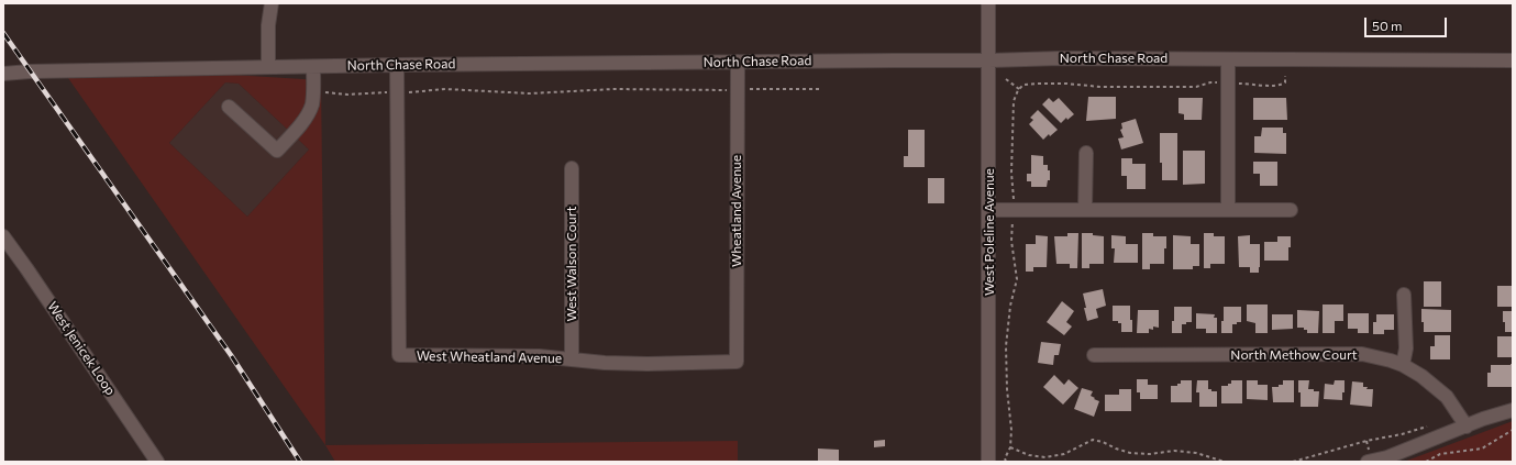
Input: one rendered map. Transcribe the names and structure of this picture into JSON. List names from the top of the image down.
{
  "streets": {
    "street": [
      "North Chase Road",
      "Wheatland Avenue",
      "West Poleline Avenue",
      "West Walson Court",
      "West Jenicek Loop",
      "North Methow Court",
      "West Wheatland Avenue"
    ]
  },
  "crossings": [
    ["North Chase Road", "Wheatland Avenue"],
    ["North Chase Road", "West Poleline Avenue"],
    ["North Chase Road", "West Wheatland Avenue"],
    ["Wheatland Avenue", "West Wheatland Avenue"],
    ["West Walson Court", "West Wheatland Avenue"]
  ],
  "scale_bar": "50 m"
}
